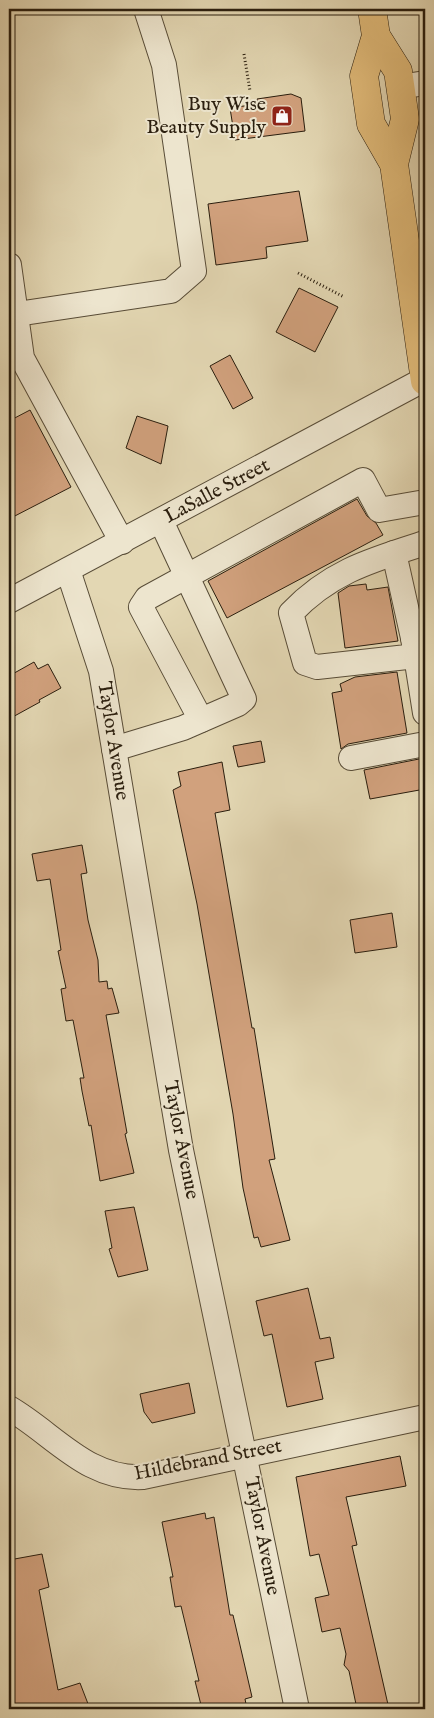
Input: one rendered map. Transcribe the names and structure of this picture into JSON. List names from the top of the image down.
{
  "streets": {
    "street": ["LaSalle Street", "Taylor Avenue", "Hildebrand Street"]
  },
  "crossings": [
    ["LaSalle Street", "Taylor Avenue"],
    ["Taylor Avenue", "Hildebrand Street"]
  ],
  "places": {
    "shop": ["Buy Wise Beauty Supply"]
  }
}
